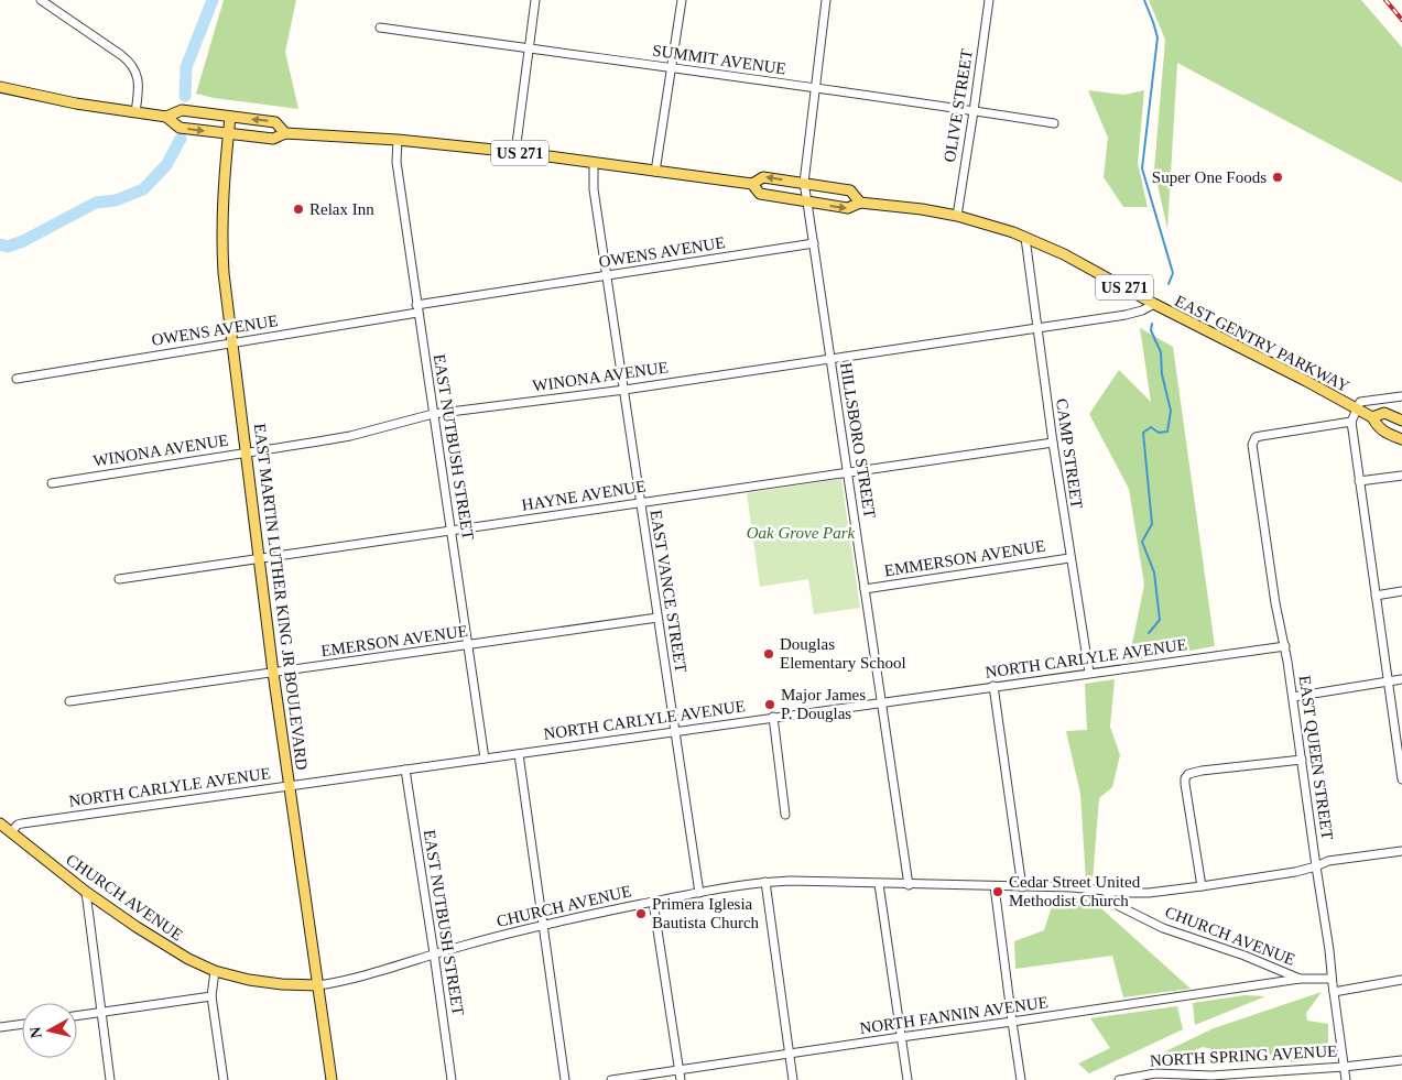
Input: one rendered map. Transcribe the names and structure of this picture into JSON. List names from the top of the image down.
{
  "streets": {
    "main road": [
      "US 271",
      "EAST GENTRY PARKWAY",
      "EAST MARTIN LUTHER KING JR BOULEVARD",
      "CHURCH AVENUE"
    ],
    "street": [
      "SUMMIT AVENUE",
      "OLIVE STREET",
      "OWENS AVENUE",
      "WINONA AVENUE",
      "HILLSBORO STREET",
      "EAST NUTBUSH STREET",
      "CAMP STREET",
      "HAYNE AVENUE",
      "EMMERSON AVENUE",
      "EAST VANCE STREET",
      "EMERSON AVENUE",
      "NORTH CARLYLE AVENUE",
      "EAST QUEEN STREET",
      "NORTH FANNIN AVENUE",
      "NORTH SPRING AVENUE"
    ]
  },
  "crossings": [
    ["SUMMIT AVENUE", "OLIVE STREET"],
    ["SUMMIT AVENUE", "HILLSBORO STREET"],
    ["OLIVE STREET", "EAST GENTRY PARKWAY"],
    ["US 271", "EAST GENTRY PARKWAY"],
    ["OWENS AVENUE", "HILLSBORO STREET"],
    ["OWENS AVENUE", "EAST NUTBUSH STREET"],
    ["OWENS AVENUE", "EAST VANCE STREET"],
    ["OWENS AVENUE", "EAST MARTIN LUTHER KING JR BOULEVARD"],
    ["EAST GENTRY PARKWAY", "WINONA AVENUE"],
    ["EAST GENTRY PARKWAY", "HILLSBORO STREET"],
    ["EAST GENTRY PARKWAY", "EAST NUTBUSH STREET"],
    ["EAST GENTRY PARKWAY", "CAMP STREET"],
    ["EAST GENTRY PARKWAY", "EAST VANCE STREET"],
    ["EAST GENTRY PARKWAY", "EAST MARTIN LUTHER KING JR BOULEVARD"],
    ["WINONA AVENUE", "HILLSBORO STREET"],
    ["WINONA AVENUE", "EAST NUTBUSH STREET"],
    ["WINONA AVENUE", "CAMP STREET"],
    ["WINONA AVENUE", "EAST VANCE STREET"],
    ["WINONA AVENUE", "EAST MARTIN LUTHER KING JR BOULEVARD"],
    ["HILLSBORO STREET", "HAYNE AVENUE"],
    ["HILLSBORO STREET", "EMMERSON AVENUE"],
    ["HILLSBORO STREET", "NORTH CARLYLE AVENUE"],
    ["HILLSBORO STREET", "CHURCH AVENUE"],
    ["EAST NUTBUSH STREET", "HAYNE AVENUE"],
    ["EAST NUTBUSH STREET", "EMERSON AVENUE"],
    ["EAST NUTBUSH STREET", "NORTH CARLYLE AVENUE"],
    ["EAST NUTBUSH STREET", "CHURCH AVENUE"],
    ["CAMP STREET", "HAYNE AVENUE"],
    ["CAMP STREET", "EMMERSON AVENUE"],
    ["CAMP STREET", "NORTH CARLYLE AVENUE"],
    ["HAYNE AVENUE", "EAST VANCE STREET"],
    ["HAYNE AVENUE", "EAST MARTIN LUTHER KING JR BOULEVARD"],
    ["EAST VANCE STREET", "EMERSON AVENUE"],
    ["EAST VANCE STREET", "NORTH CARLYLE AVENUE"],
    ["EAST VANCE STREET", "CHURCH AVENUE"],
    ["EAST MARTIN LUTHER KING JR BOULEVARD", "EMERSON AVENUE"],
    ["EAST MARTIN LUTHER KING JR BOULEVARD", "NORTH CARLYLE AVENUE"],
    ["EAST MARTIN LUTHER KING JR BOULEVARD", "CHURCH AVENUE"],
    ["NORTH CARLYLE AVENUE", "EAST QUEEN STREET"],
    ["NORTH CARLYLE AVENUE", "CHURCH AVENUE"],
    ["EAST QUEEN STREET", "CHURCH AVENUE"],
    ["EAST QUEEN STREET", "NORTH SPRING AVENUE"],
    ["CHURCH AVENUE", "NORTH FANNIN AVENUE"]
  ],
  "parks": ["Oak Grove Park"],
  "places": [
    "Super One Foods",
    "Relax Inn",
    "Douglas Elementary School",
    "Major James P. Douglas",
    "Cedar Street United Methodist Church",
    "Primera Iglesia Bautista Church"
  ],
  "north": "left"
}
